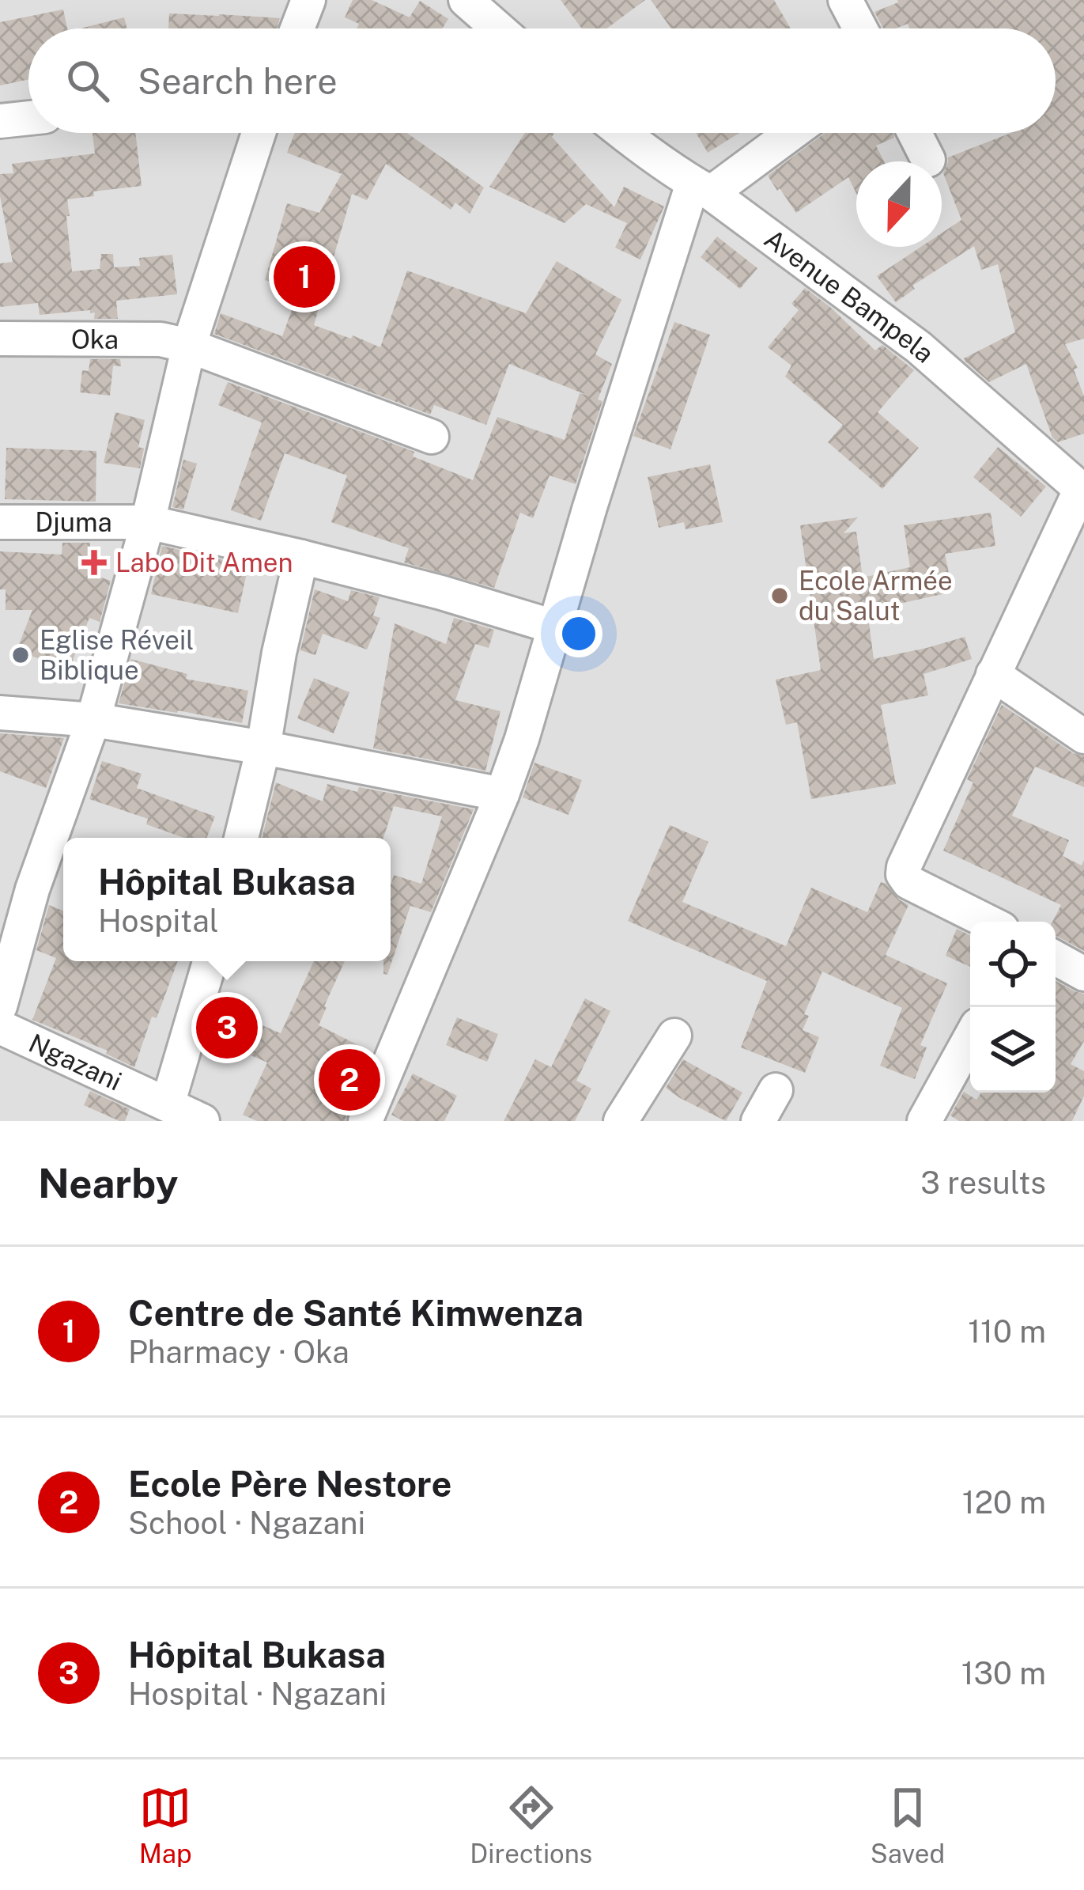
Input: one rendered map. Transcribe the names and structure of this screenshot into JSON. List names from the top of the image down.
{
  "streets": {
    "street": [
      "Avenue Bampela",
      "Oka",
      "Djuma",
      "Ngazani"
    ]
  },
  "places": {
    "health": ["Labo Dit Amen"],
    "other": ["Ecole Armée du Salut", "Eglise Réveil Biblique"]
  },
  "north": "bottom",
  "page": {
    "search": "Search here",
    "pins": ["1", "3", "2"],
    "popup": ["Hôpital Bukasa", "Hospital"],
    "heading": ["Nearby", "3 results"],
    "list": [
      {
        "mark": "1",
        "name": "Centre de Santé Kimwenza",
        "note": "Pharmacy · Oka",
        "value": "110 m"
      },
      {
        "mark": "2",
        "name": "Ecole Père Nestore",
        "note": "School · Ngazani",
        "value": "120 m"
      },
      {
        "mark": "3",
        "name": "Hôpital Bukasa",
        "note": "Hospital · Ngazani",
        "value": "130 m"
      }
    ],
    "nav": ["Map", "Directions", "Saved"]
  }
}
